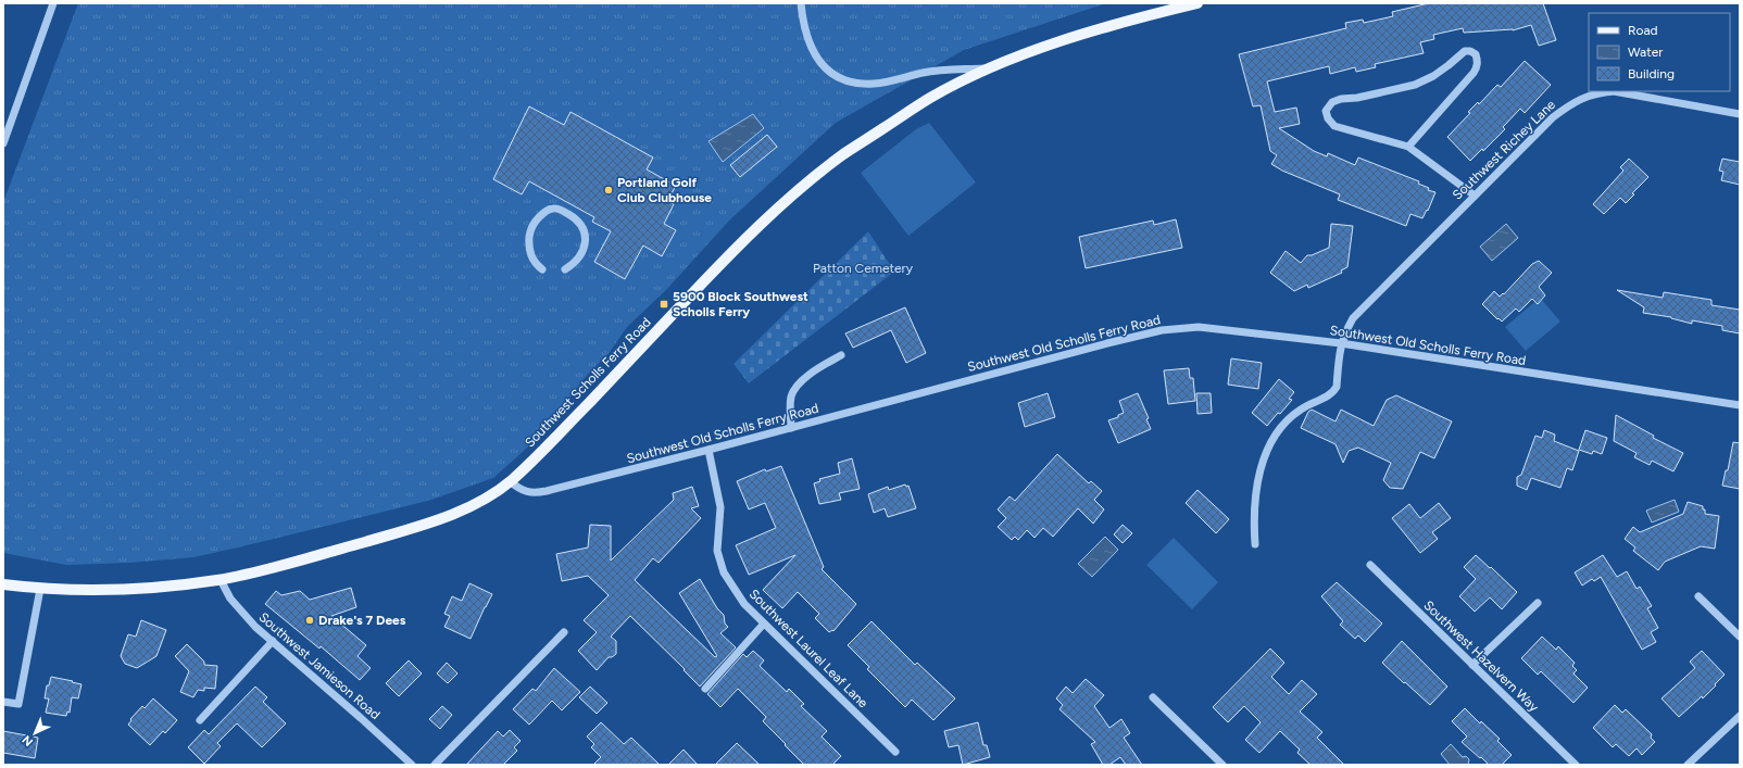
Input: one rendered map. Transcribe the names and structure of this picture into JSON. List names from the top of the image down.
{
  "streets": {
    "main road": ["Southwest Scholls Ferry Road"],
    "street": [
      "Southwest Richey Lane",
      "Southwest Old Scholls Ferry Road",
      "Southwest Laurel Leaf Lane",
      "Southwest Hazelvern Way",
      "Southwest Jamieson Road"
    ]
  },
  "crossings": [
    ["Southwest Richey Lane", "Southwest Old Scholls Ferry Road"],
    ["Southwest Old Scholls Ferry Road", "Southwest Scholls Ferry Road"],
    ["Southwest Old Scholls Ferry Road", "Southwest Laurel Leaf Lane"],
    ["Southwest Scholls Ferry Road", "Southwest Jamieson Road"]
  ],
  "parks": ["Patton Cemetery"],
  "places": {
    "other": ["Portland Golf Club Clubhouse", "Drake's 7 Dees"],
    "transit": ["5900 Block Southwest Scholls Ferry"]
  },
  "legend": ["Road", "Water", "Building"],
  "north": "bottom left"
}
